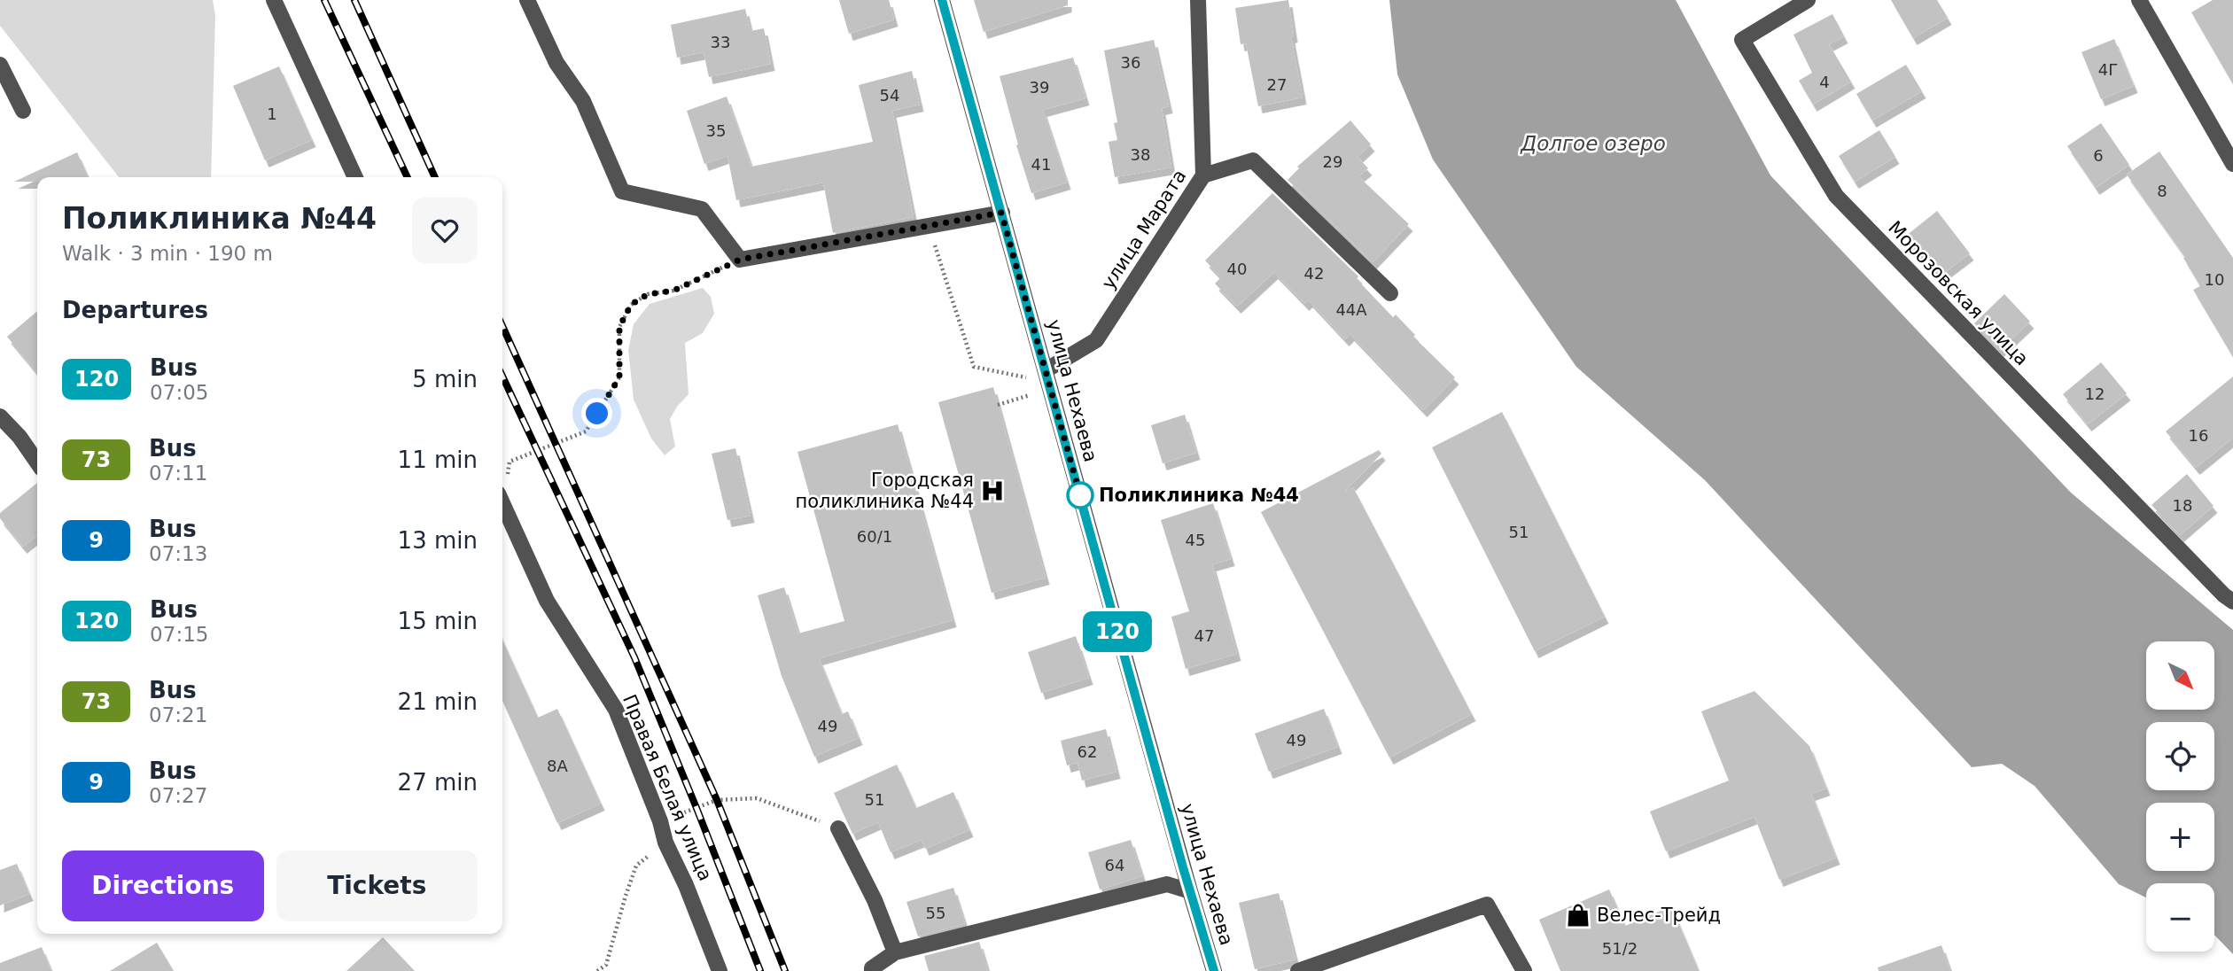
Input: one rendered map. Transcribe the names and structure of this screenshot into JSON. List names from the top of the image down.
{
  "streets": {
    "street": [
      "улица Марата",
      "Морозовская улица",
      "улица Нехаева",
      "Правая Белая улица"
    ]
  },
  "crossings": [
    ["улица Марата", "улица Нехаева"]
  ],
  "water": ["Долгое озеро"],
  "places": {
    "hospital": ["Городская поликлиника №44"],
    "other": ["Поликлиника №44"],
    "shop": ["Велес-Трейд"]
  },
  "lines": ["bus line 120"],
  "house_numbers": [
    "33",
    "36",
    "4Г",
    "4",
    "27",
    "39",
    "54",
    "1",
    "35",
    "38",
    "6",
    "29",
    "41",
    "8",
    "40",
    "42",
    "10",
    "44А",
    "12",
    "16",
    "18",
    "51",
    "60/1",
    "45",
    "47",
    "49",
    "49",
    "62",
    "8А",
    "51",
    "64",
    "55",
    "51/2"
  ],
  "north": "bottom right",
  "page": {
    "on_map": "120",
    "heading": [
      ["Поликлиника №44", "Walk · 3 min · 190 m"],
      "Departures"
    ],
    "list": [
      {
        "mark": "120",
        "name": "Bus",
        "note": "07:05",
        "value": "5 min"
      },
      {
        "mark": "73",
        "name": "Bus",
        "note": "07:11",
        "value": "11 min"
      },
      {
        "mark": "9",
        "name": "Bus",
        "note": "07:13",
        "value": "13 min"
      },
      {
        "mark": "120",
        "name": "Bus",
        "note": "07:15",
        "value": "15 min"
      },
      {
        "mark": "73",
        "name": "Bus",
        "note": "07:21",
        "value": "21 min"
      },
      {
        "mark": "9",
        "name": "Bus",
        "note": "07:27",
        "value": "27 min"
      }
    ],
    "map_buttons": ["+", "−"],
    "buttons": ["Directions", "Tickets"]
  }
}
